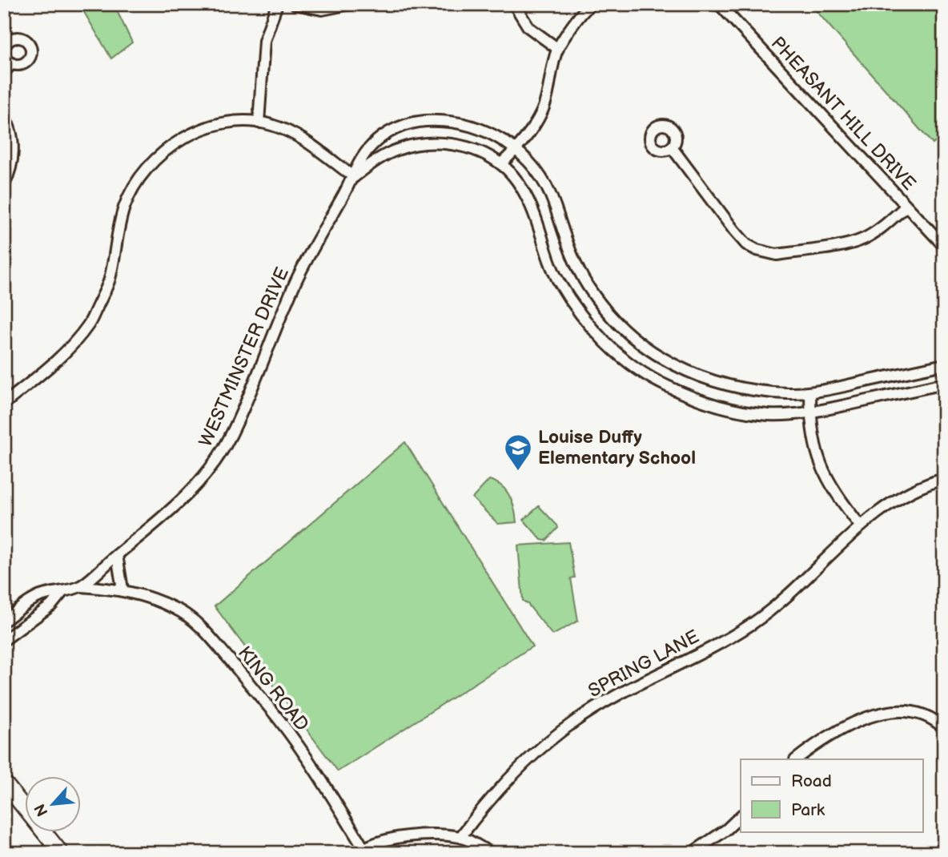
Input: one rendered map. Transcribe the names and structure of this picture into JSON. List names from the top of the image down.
{
  "streets": {
    "street": [
      "PHEASANT HILL DRIVE",
      "WESTMINSTER DRIVE",
      "SPRING LANE",
      "KING ROAD"
    ]
  },
  "crossings": [
    ["WESTMINSTER DRIVE", "KING ROAD"]
  ],
  "places": {
    "school or university": ["Louise Duffy Elementary School"]
  },
  "legend": ["Road", "Park"],
  "north": "bottom left"
}
